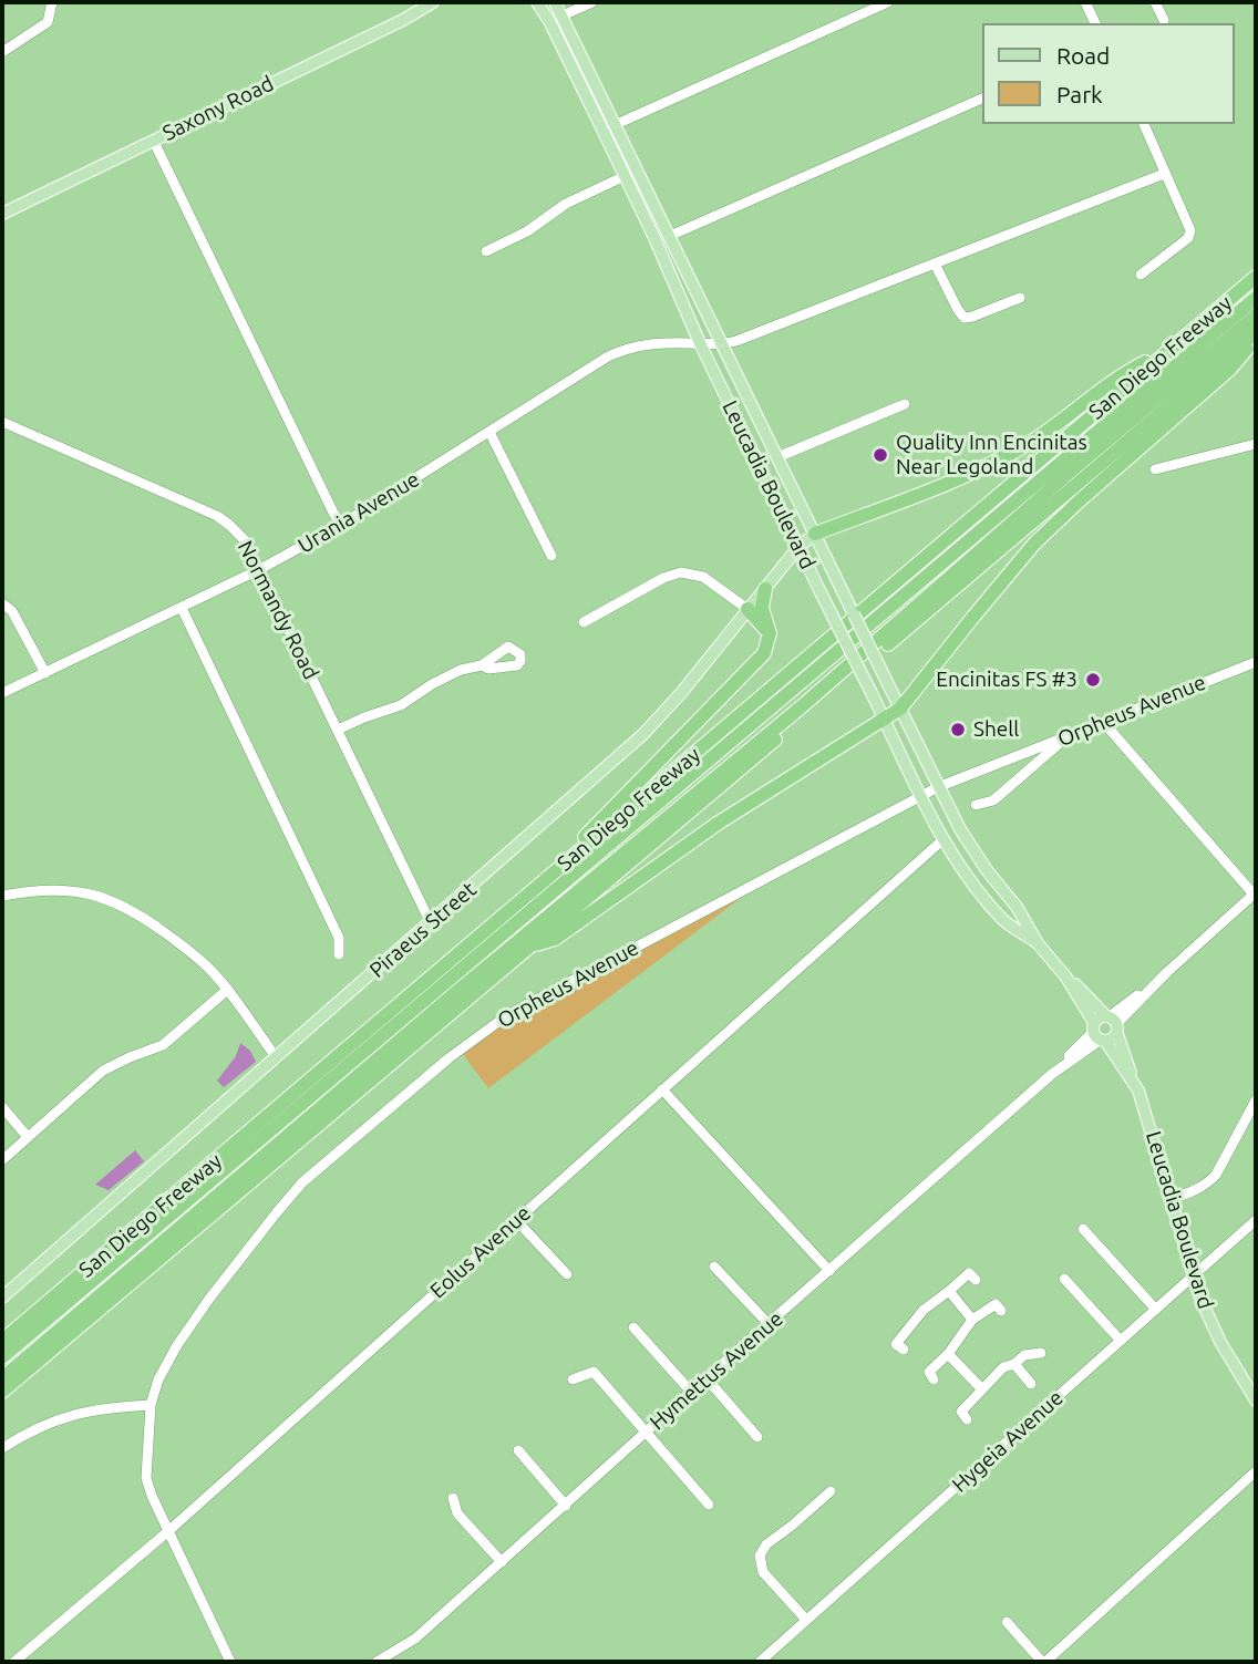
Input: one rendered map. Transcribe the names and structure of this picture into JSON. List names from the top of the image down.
{
  "streets": {
    "highway": ["San Diego Freeway"],
    "main road": ["Saxony Road", "Leucadia Boulevard", "Piraeus Street"],
    "street": [
      "Urania Avenue",
      "Normandy Road",
      "Orpheus Avenue",
      "Eolus Avenue",
      "Hymettus Avenue",
      "Hygeia Avenue"
    ]
  },
  "crossings": [
    ["Leucadia Boulevard", "Urania Avenue"],
    ["Leucadia Boulevard", "Orpheus Avenue"],
    ["Leucadia Boulevard", "Piraeus Street"],
    ["Leucadia Boulevard", "Eolus Avenue"],
    ["Leucadia Boulevard", "Hymettus Avenue"],
    ["Leucadia Boulevard", "Hygeia Avenue"],
    ["Urania Avenue", "Normandy Road"],
    ["Normandy Road", "Piraeus Street"],
    ["Orpheus Avenue", "Eolus Avenue"]
  ],
  "places": ["Quality Inn Encinitas Near Legoland", "Encinitas FS #3", "Shell"],
  "legend": ["Road", "Park"]
}
